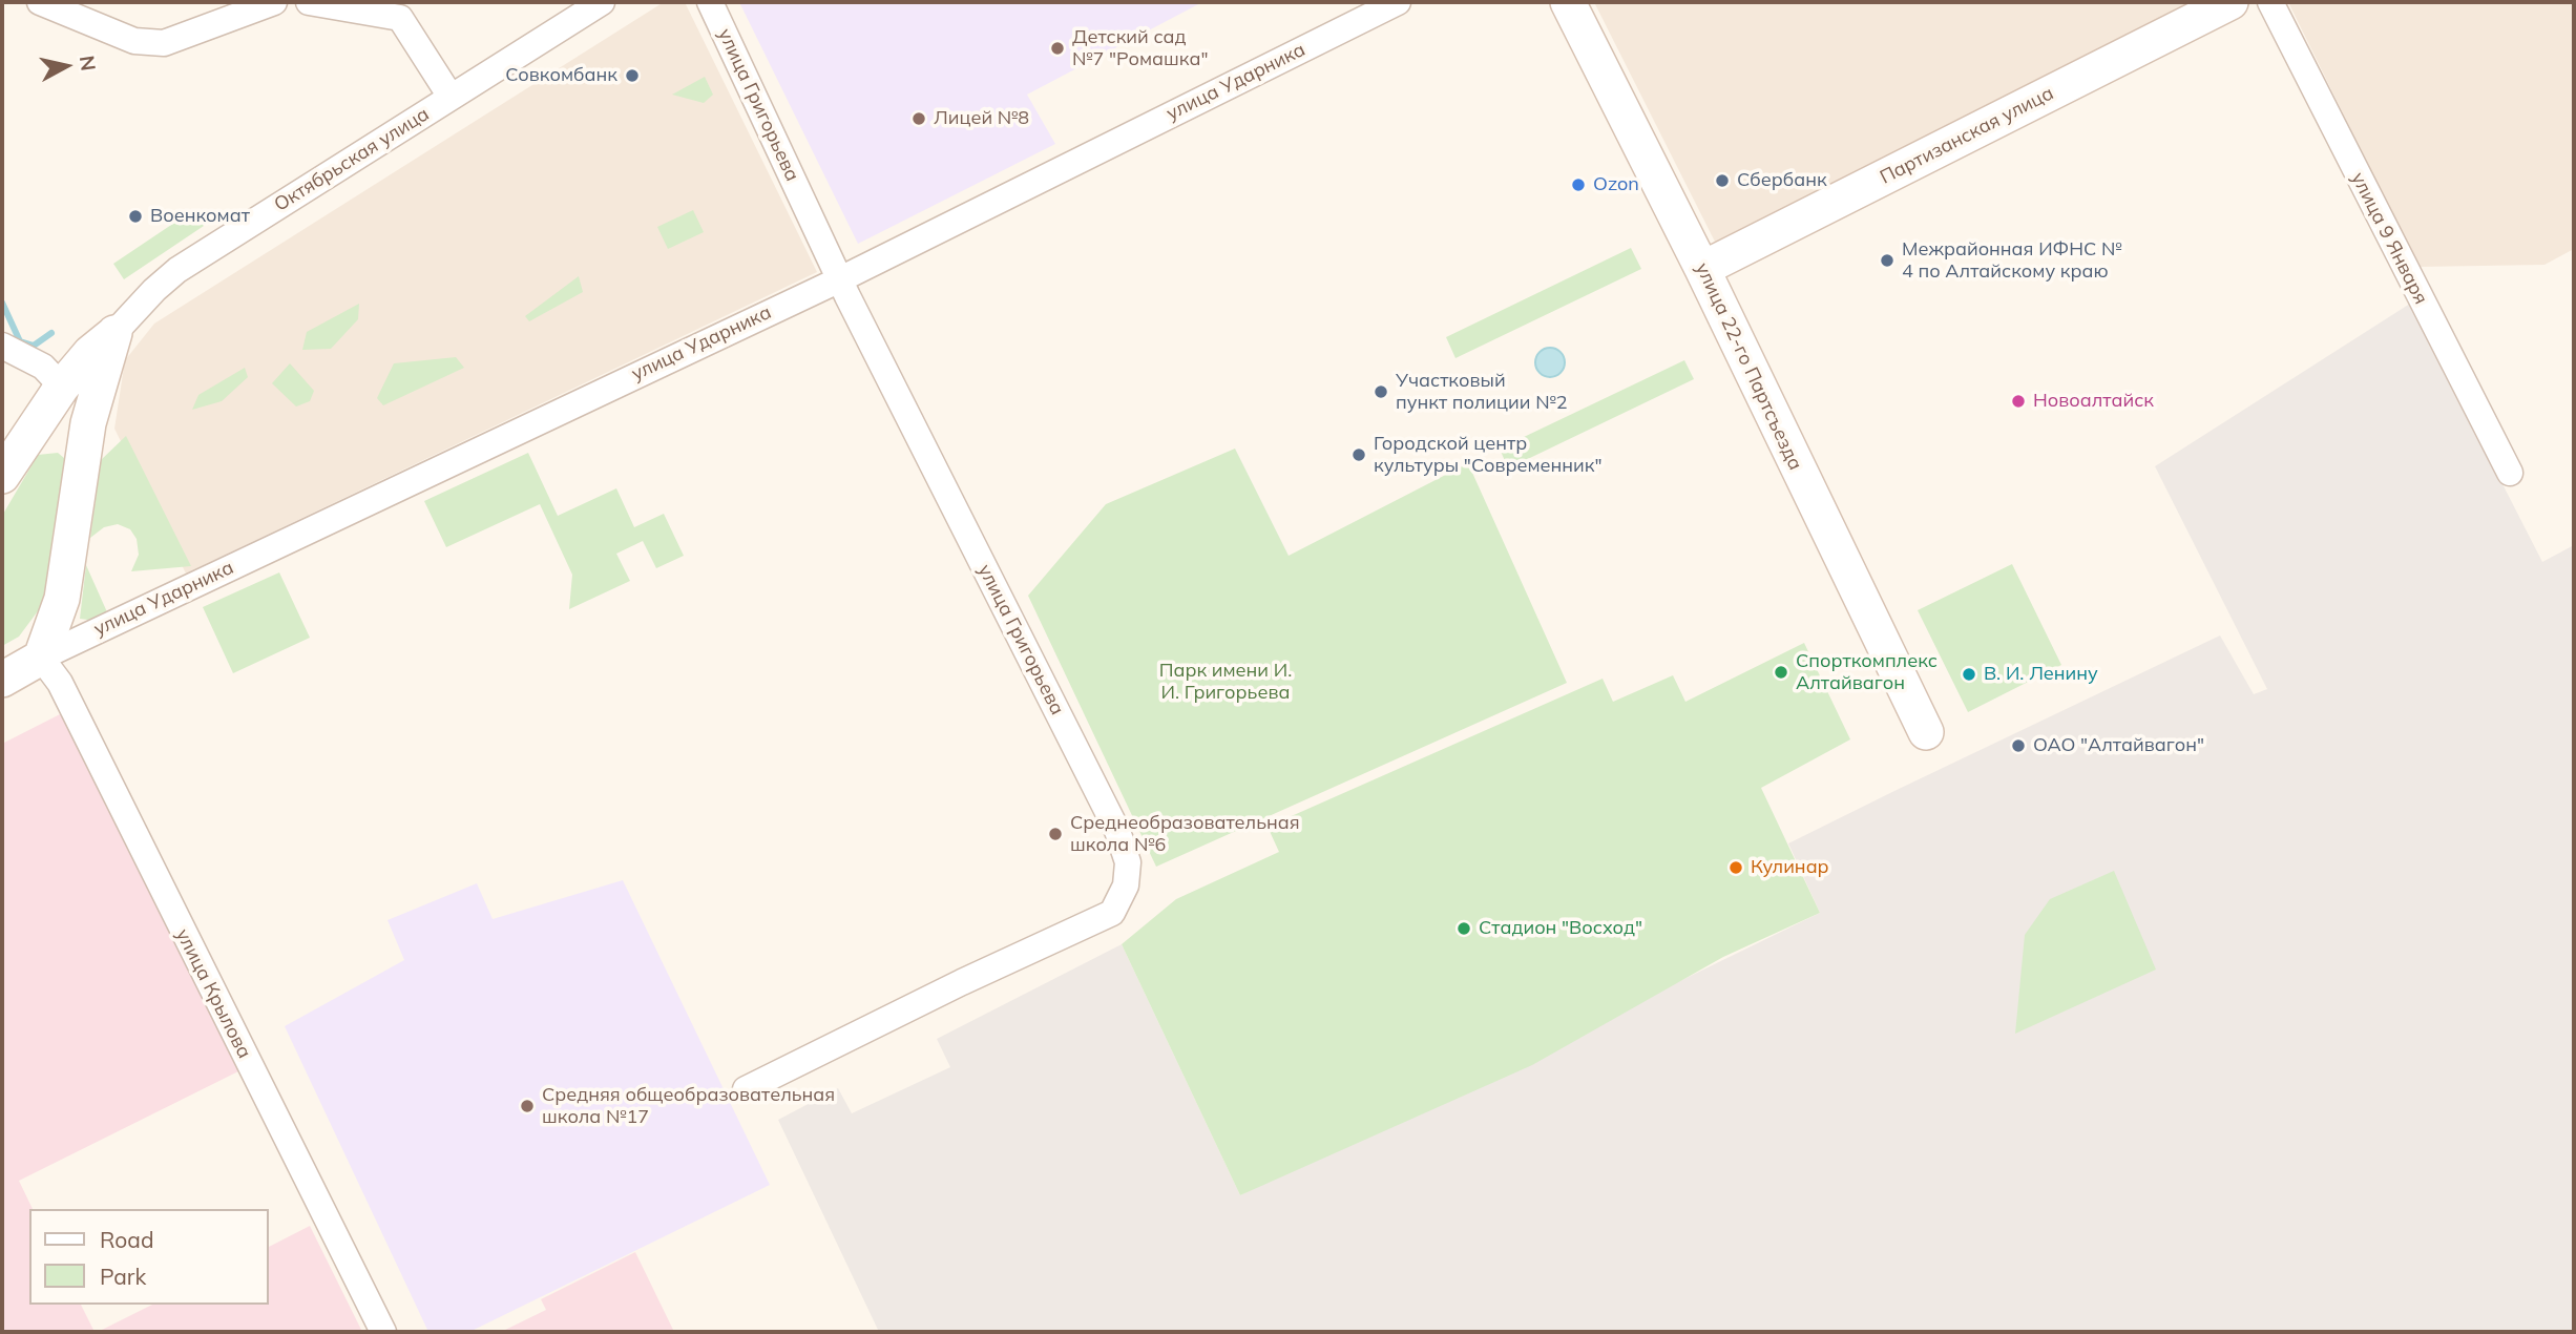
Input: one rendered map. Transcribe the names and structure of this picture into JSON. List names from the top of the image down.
{
  "streets": {
    "street": [
      "улица Ударника",
      "улица Григорьева",
      "Партизанская улица",
      "Октябрьская улица",
      "улица 9 Января",
      "улица 22-го Партсъезда",
      "улица Крылова"
    ]
  },
  "crossings": [
    ["улица Ударника", "улица Григорьева"],
    ["улица Ударника", "Октябрьская улица"],
    ["улица Ударника", "улица Крылова"],
    ["Партизанская улица", "улица 22-го Партсъезда"],
    ["Октябрьская улица", "улица Крылова"]
  ],
  "parks": ["Парк имени И. И. Григорьева"],
  "places": [
    "Детский сад №7 \"Ромашка\"",
    "Совкомбанк",
    "Лицей №8",
    "Сбербанк",
    "Ozon",
    "Военкомат",
    "Межрайонная ИФНС № 4 по Алтайскому краю",
    "Участковый пункт полиции №2",
    "Новоалтайск",
    "Городской центр культуры \"Современник\"",
    "Спорткомплекс Алтайвагон",
    "В. И. Ленину",
    "ОАО \"Алтайвагон\"",
    "Среднеобразовательная школа №6",
    "Кулинар",
    "Стадион \"Восход\"",
    "Средняя общеобразовательная школа №17"
  ],
  "legend": ["Road", "Park"],
  "north": "right"
}
